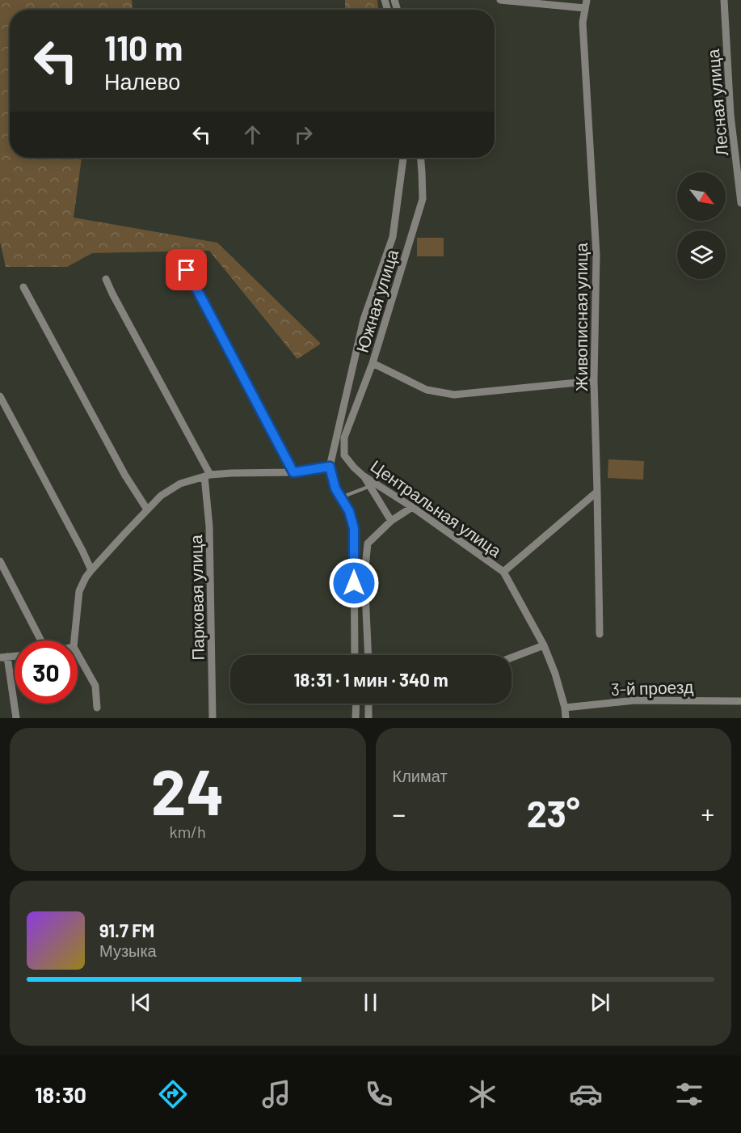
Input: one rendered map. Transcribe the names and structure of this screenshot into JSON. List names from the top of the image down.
{
  "streets": {
    "street": [
      "Лесная улица",
      "Южная улица",
      "Живописная улица",
      "Центральная улица",
      "Парковая улица",
      "3-й проезд"
    ]
  },
  "crossings": [
    ["Южная улица", "Центральная улица"],
    ["Центральная улица", "3-й проезд"]
  ],
  "north": "bottom right",
  "page": {
    "turn": ["110 m", "Налево"],
    "limit": "30",
    "trip": "18:31 · 1 мин · 340 m",
    "tile": [
      ["24", "km/h"],
      "Климат"
    ],
    "heat": ["−", "23°", "+"],
    "song": ["91.7 FM", "Музыка"],
    "tabs": "18:30"
  }
}
